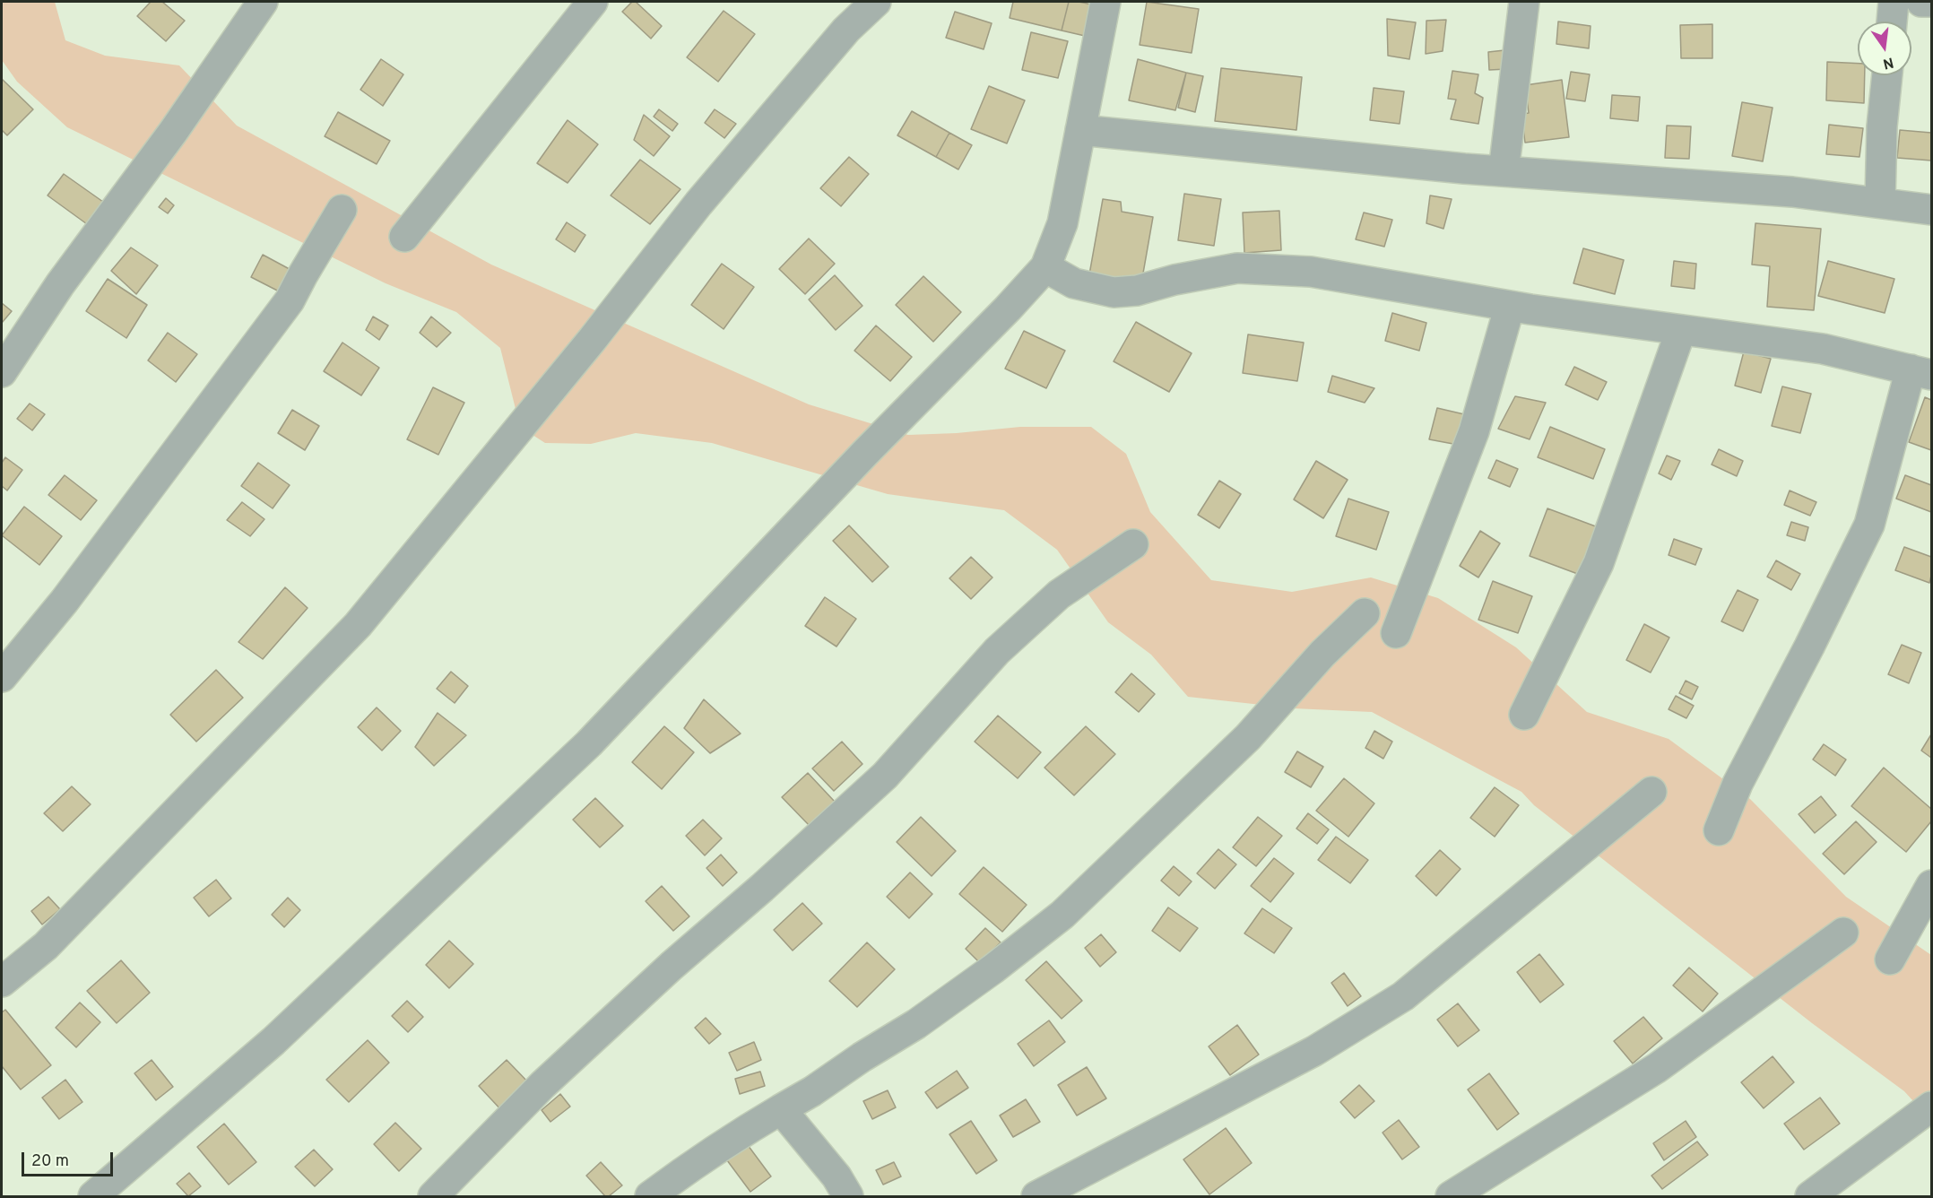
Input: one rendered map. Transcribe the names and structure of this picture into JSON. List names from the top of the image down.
{
  "scale_bar": "20 m",
  "north": "bottom"
}
